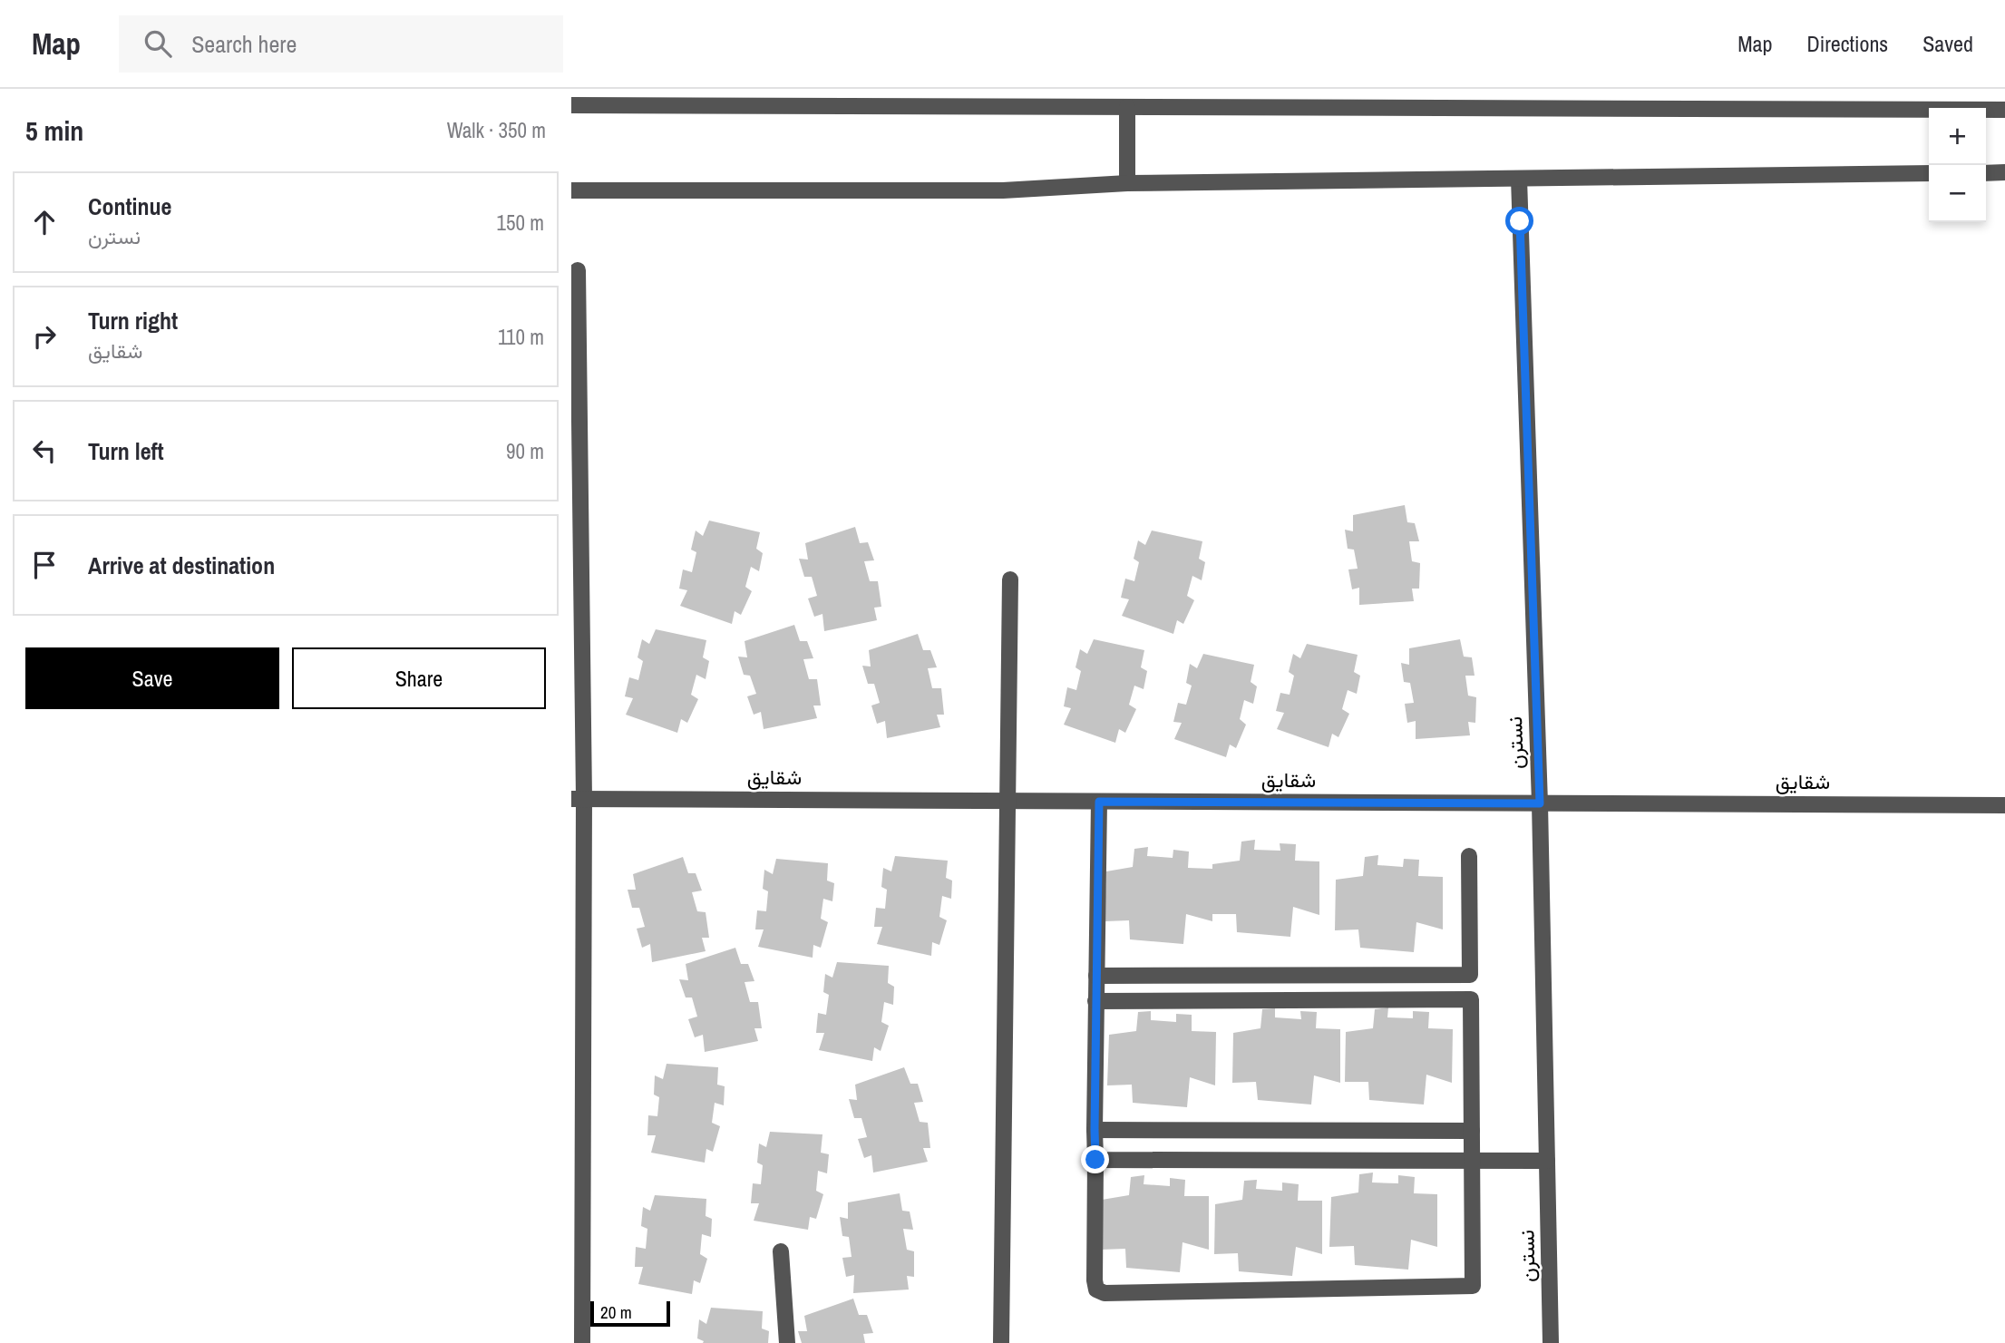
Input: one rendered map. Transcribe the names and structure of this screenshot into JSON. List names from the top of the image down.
{
  "streets": {
    "street": ["نسترن", "شقایق"]
  },
  "crossings": [
    ["نسترن", "شقایق"]
  ],
  "scale_bar": "20 m",
  "page": {
    "header": "Map",
    "search": "Search here",
    "nav": ["Map", "Directions", "Saved"],
    "heading": ["5 min", "Walk · 350 m"],
    "map_buttons": ["+", "−"],
    "list": [
      ["Continue", "نسترن", "150 m"],
      ["Turn right", "شقایق", "110 m"],
      ["Turn left", "90 m"],
      "Arrive at destination"
    ],
    "buttons": ["Save", "Share"],
    "scale": "20 m"
  }
}
